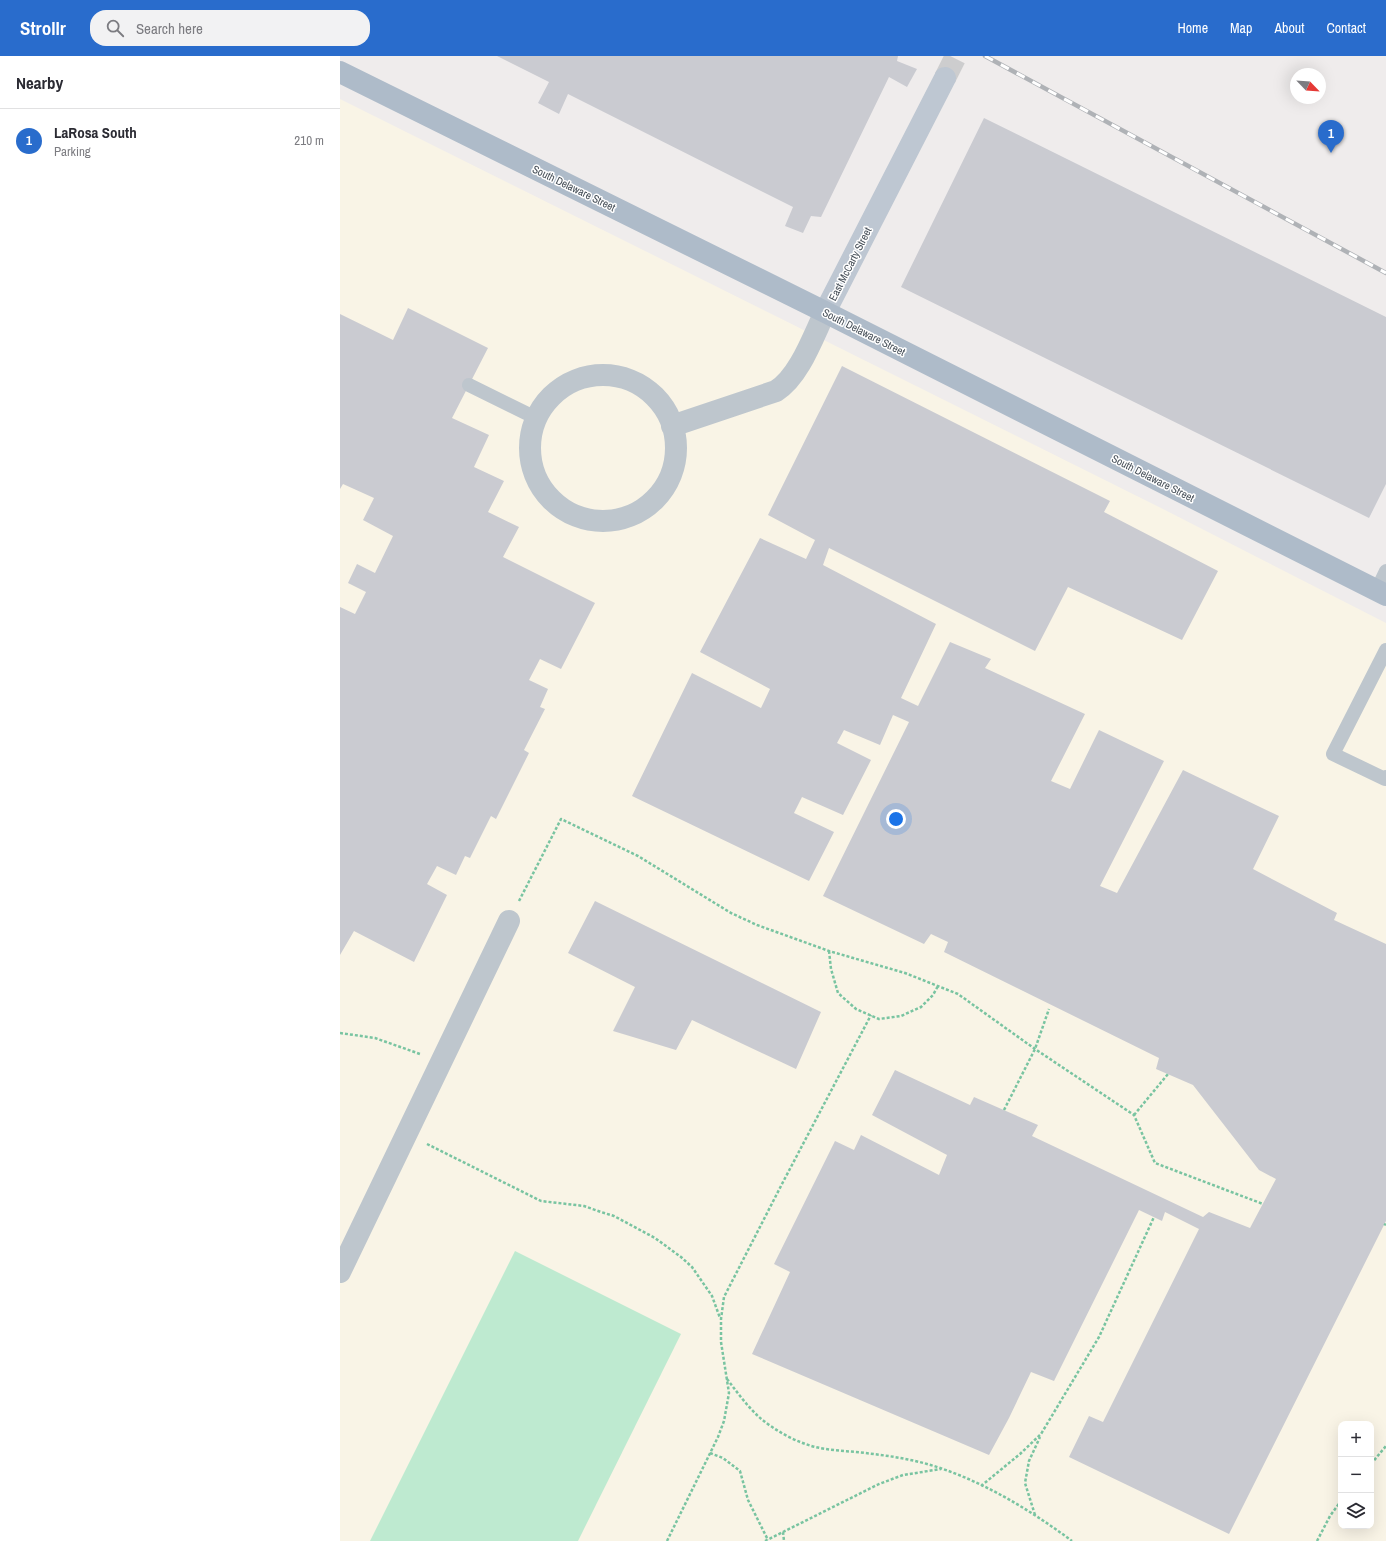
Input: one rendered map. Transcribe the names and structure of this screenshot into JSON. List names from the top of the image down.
{
  "streets": {
    "main road": ["South Delaware Street", "East McCarty Street"]
  },
  "crossings": [
    ["South Delaware Street", "East McCarty Street"]
  ],
  "north": "bottom right",
  "page": {
    "header": "Strollr",
    "search": "Search here",
    "nav": [
      "Home",
      "Map",
      "About",
      "Contact"
    ],
    "heading": "Nearby",
    "list": [
      {
        "mark": "1",
        "name": "LaRosa South",
        "note": "Parking",
        "value": "210 m"
      }
    ],
    "pins": "1",
    "map_buttons": ["+", "−"]
  }
}
